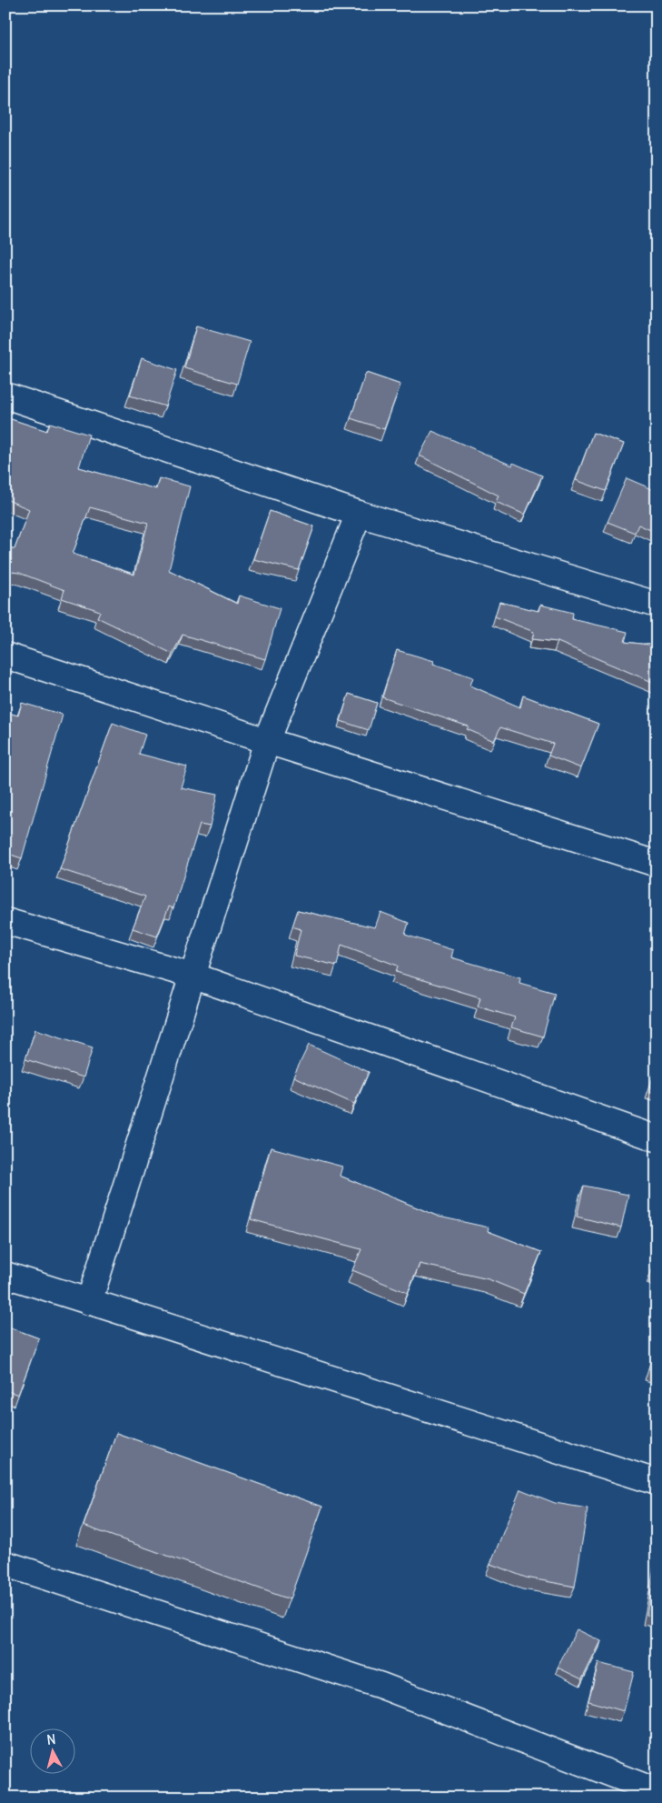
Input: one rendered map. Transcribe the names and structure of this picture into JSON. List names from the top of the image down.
{
  "north": "top"
}
